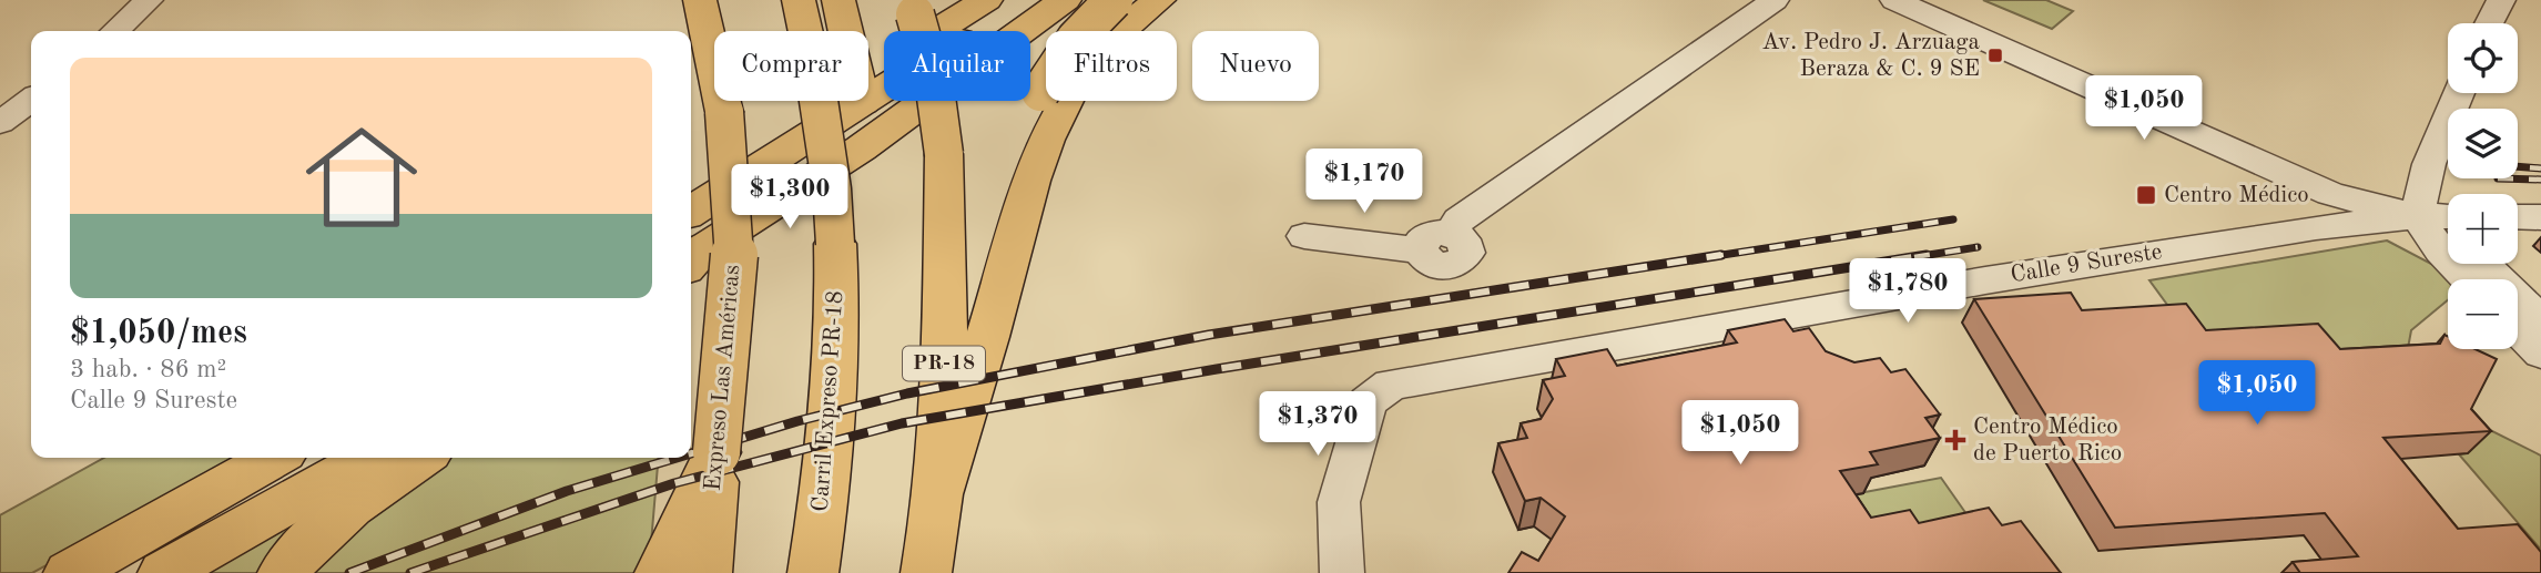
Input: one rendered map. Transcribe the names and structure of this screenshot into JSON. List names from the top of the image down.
{
  "streets": {
    "main road": ["PR-18", "Expreso Las Américas", "Carril Expreso PR-18"],
    "street": ["Calle 9 Sureste"]
  },
  "places": {
    "transit": ["Av. Pedro J. Arzuaga Beraza & C. 9 SE", "Centro Médico"],
    "health": ["Centro Médico de Puerto Rico"]
  },
  "page": {
    "map_buttons": ["+", "−"],
    "chip": [
      "Comprar",
      "Alquilar",
      "Filtros",
      "Nuevo"
    ],
    "list": [
      {
        "name": "$1,050/mes",
        "note": "3 hab. · 86 m² · Calle 9 Sureste"
      }
    ],
    "price": [
      "$1,050",
      "$1,170",
      "$1,300",
      "$1,780",
      "$1,050",
      "$1,370",
      "$1,050"
    ]
  }
}
